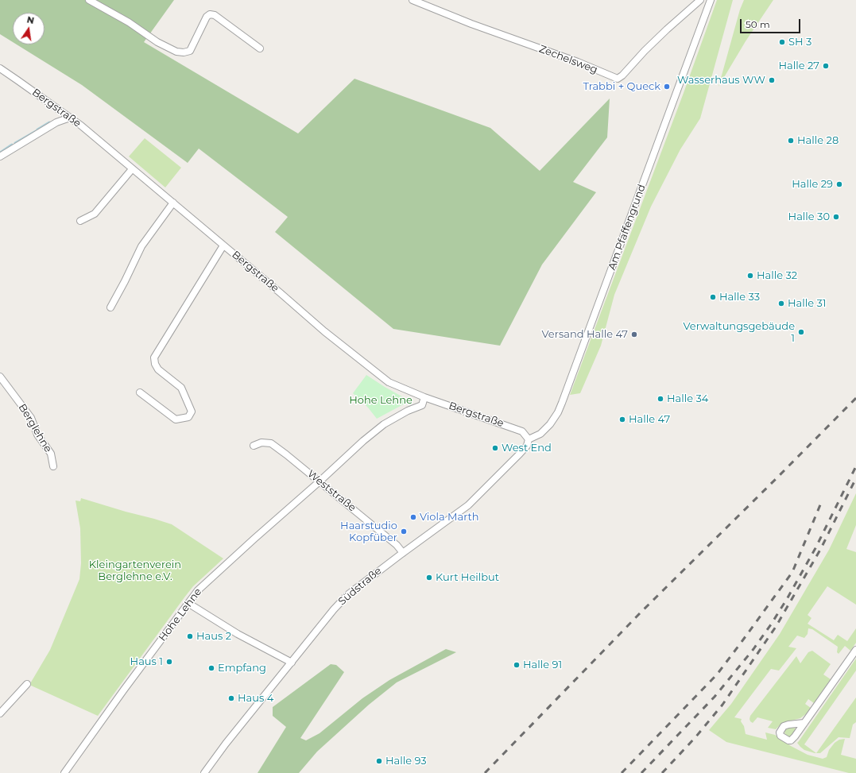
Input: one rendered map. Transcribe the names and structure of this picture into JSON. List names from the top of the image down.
{
  "streets": {
    "street": [
      "Zechelsweg",
      "Bergstraße",
      "Am Pfaffengrund",
      "Berglehne",
      "Weststraße",
      "Südstraße",
      "Hohe Lehne"
    ]
  },
  "crossings": [
    ["Bergstraße", "Am Pfaffengrund"],
    ["Bergstraße", "Südstraße"],
    ["Bergstraße", "Hohe Lehne"],
    ["Am Pfaffengrund", "Südstraße"],
    ["Weststraße", "Südstraße"],
    ["Weststraße", "Hohe Lehne"]
  ],
  "parks": ["Hohe Lehne", "Kleingartenverein Berglehne e.V."],
  "places": [
    "SH 3",
    "Halle 27",
    "Wasserhaus WW",
    "Trabbi + Queck",
    "Halle 28",
    "Halle 29",
    "Halle 30",
    "Halle 32",
    "Halle 33",
    "Halle 31",
    "Verwaltungsgebäude 1",
    "Versand Halle 47",
    "Halle 34",
    "Halle 47",
    "West End",
    "Viola Marth",
    "Haarstudio Kopfüber",
    "Kurt Heilbut",
    "Haus 2",
    "Haus 1",
    "Halle 91",
    "Empfang",
    "Haus 4",
    "Halle 93"
  ],
  "scale_bar": "50 m",
  "north": "top"
}
